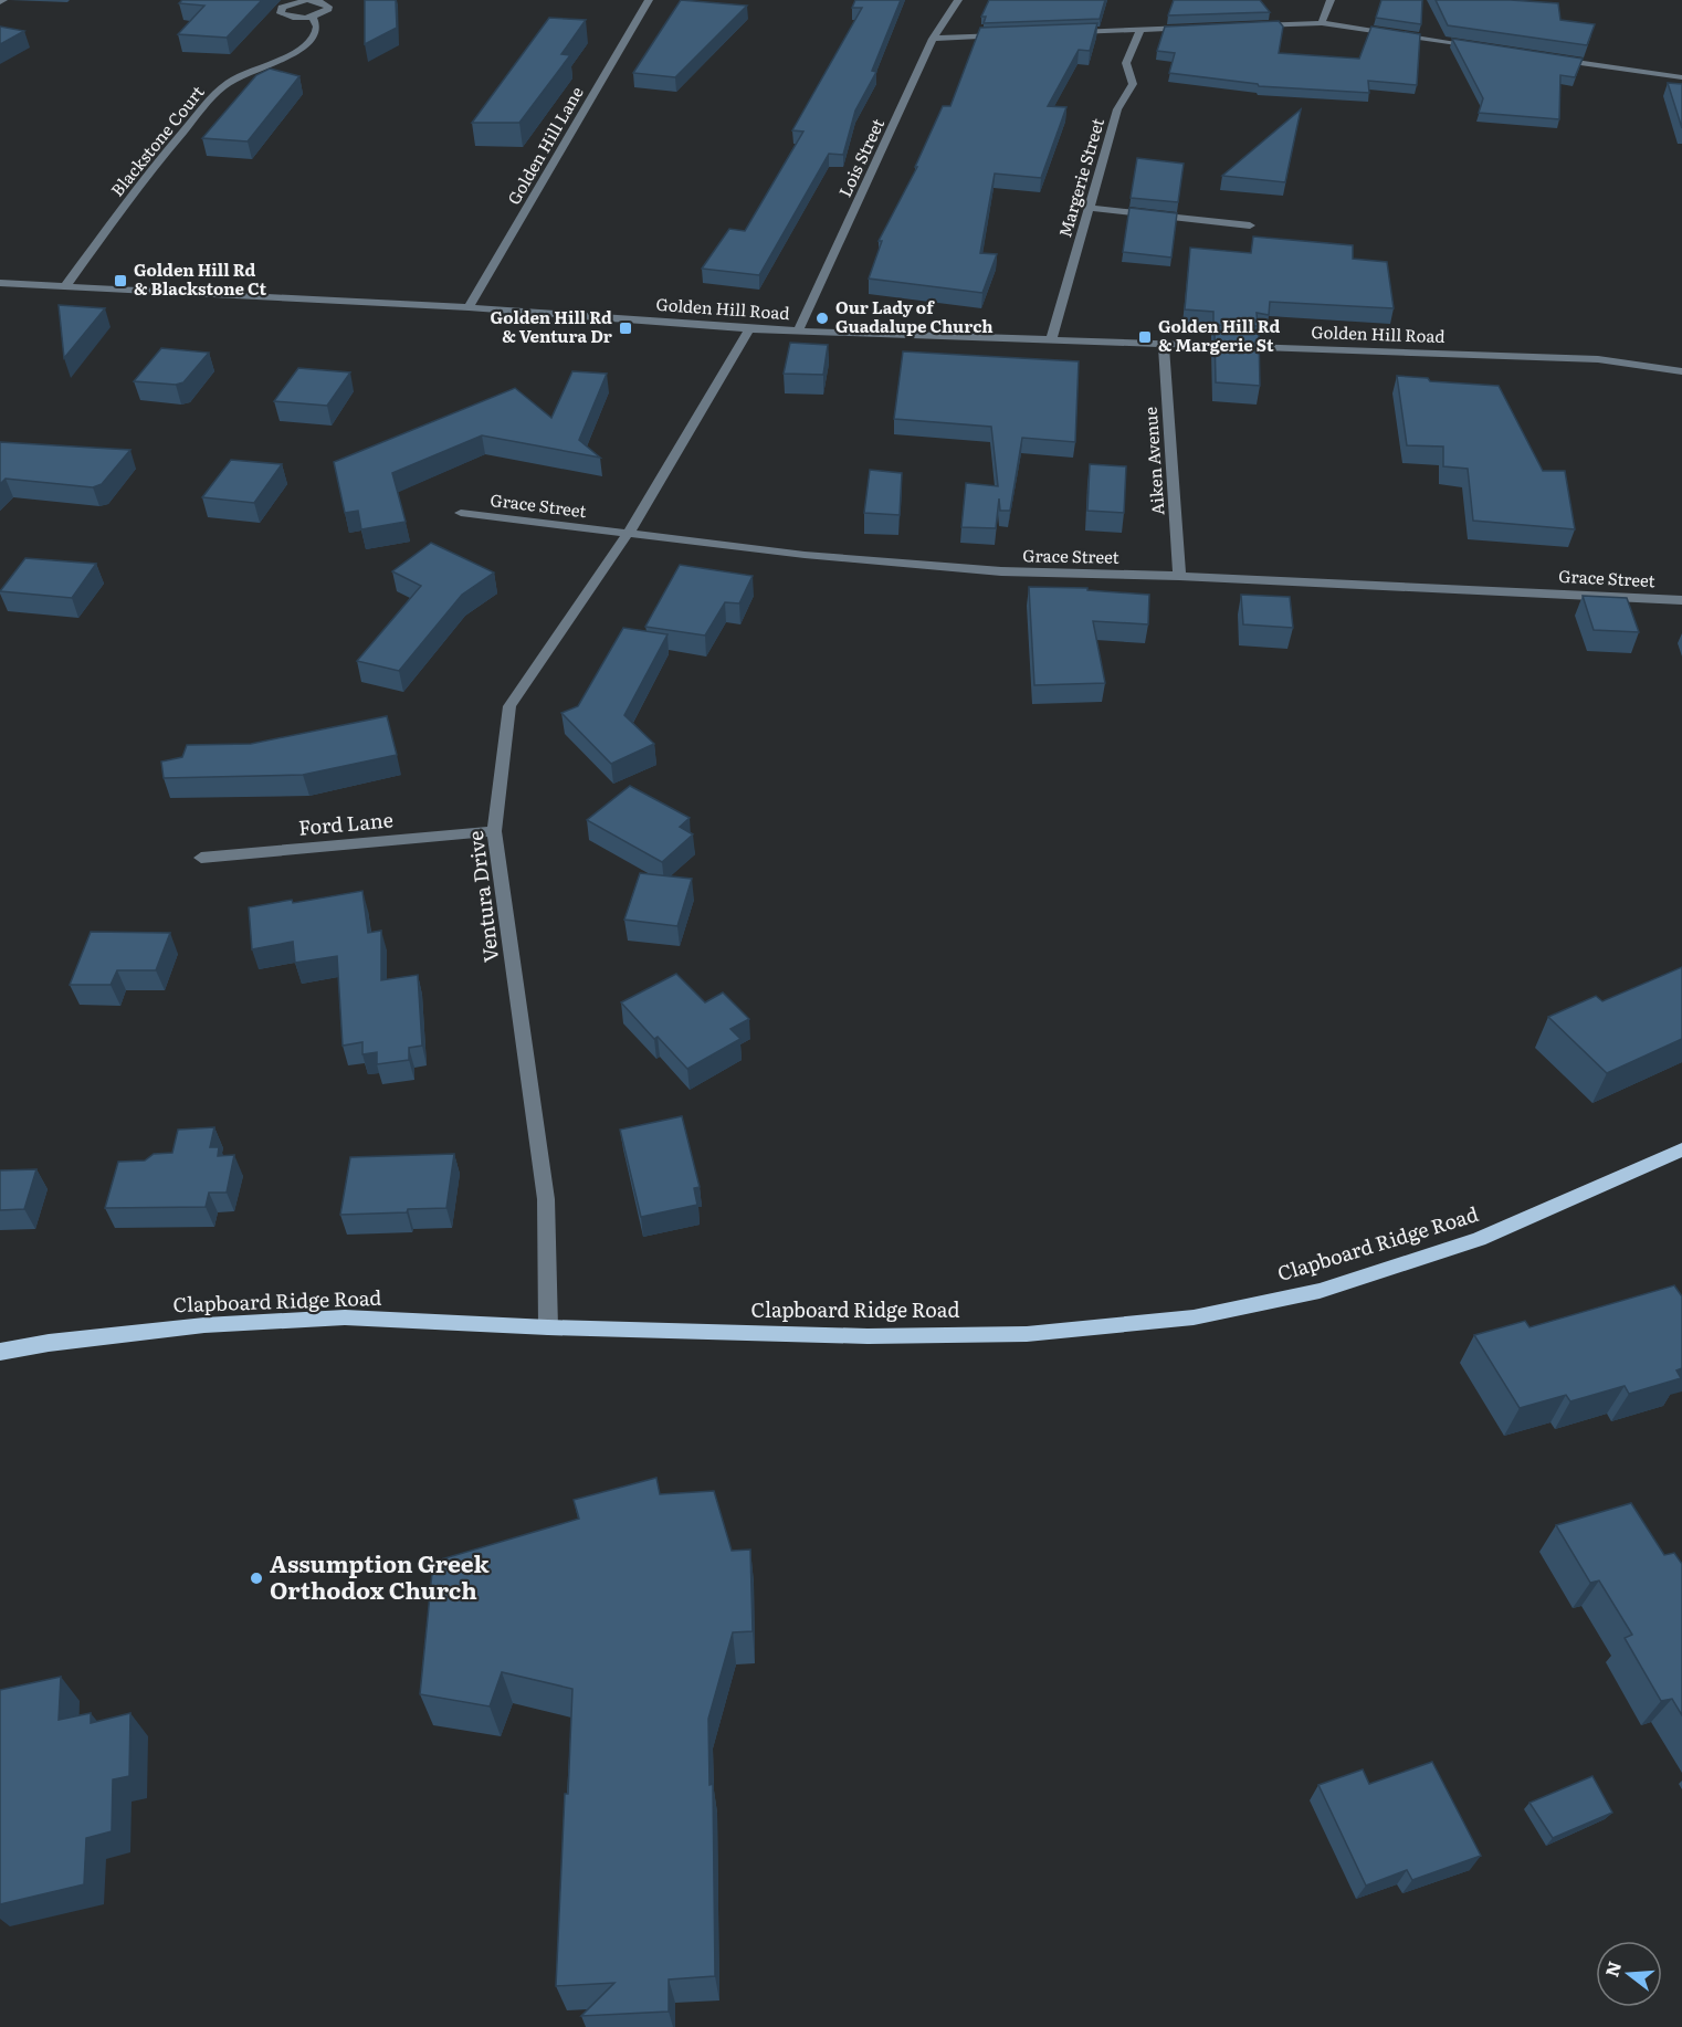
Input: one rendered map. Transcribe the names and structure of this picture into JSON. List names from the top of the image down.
{
  "streets": {
    "main road": ["Clapboard Ridge Road"],
    "street": [
      "Blackstone Court",
      "Golden Hill Lane",
      "Lois Street",
      "Margerie Street",
      "Golden Hill Road",
      "Aiken Avenue",
      "Grace Street",
      "Ford Lane",
      "Ventura Drive"
    ]
  },
  "crossings": [
    ["Blackstone Court", "Golden Hill Road"],
    ["Golden Hill Lane", "Golden Hill Road"],
    ["Lois Street", "Golden Hill Road"],
    ["Margerie Street", "Golden Hill Road"],
    ["Golden Hill Road", "Aiken Avenue"],
    ["Golden Hill Road", "Ventura Drive"],
    ["Aiken Avenue", "Grace Street"],
    ["Grace Street", "Ventura Drive"],
    ["Ford Lane", "Ventura Drive"],
    ["Ventura Drive", "Clapboard Ridge Road"]
  ],
  "places": {
    "transit": ["Golden Hill Rd & Blackstone Ct", "Golden Hill Rd & Ventura Dr", "Golden Hill Rd & Margerie St"],
    "other": ["Our Lady of Guadalupe Church", "Assumption Greek Orthodox Church"]
  },
  "north": "left"
}
